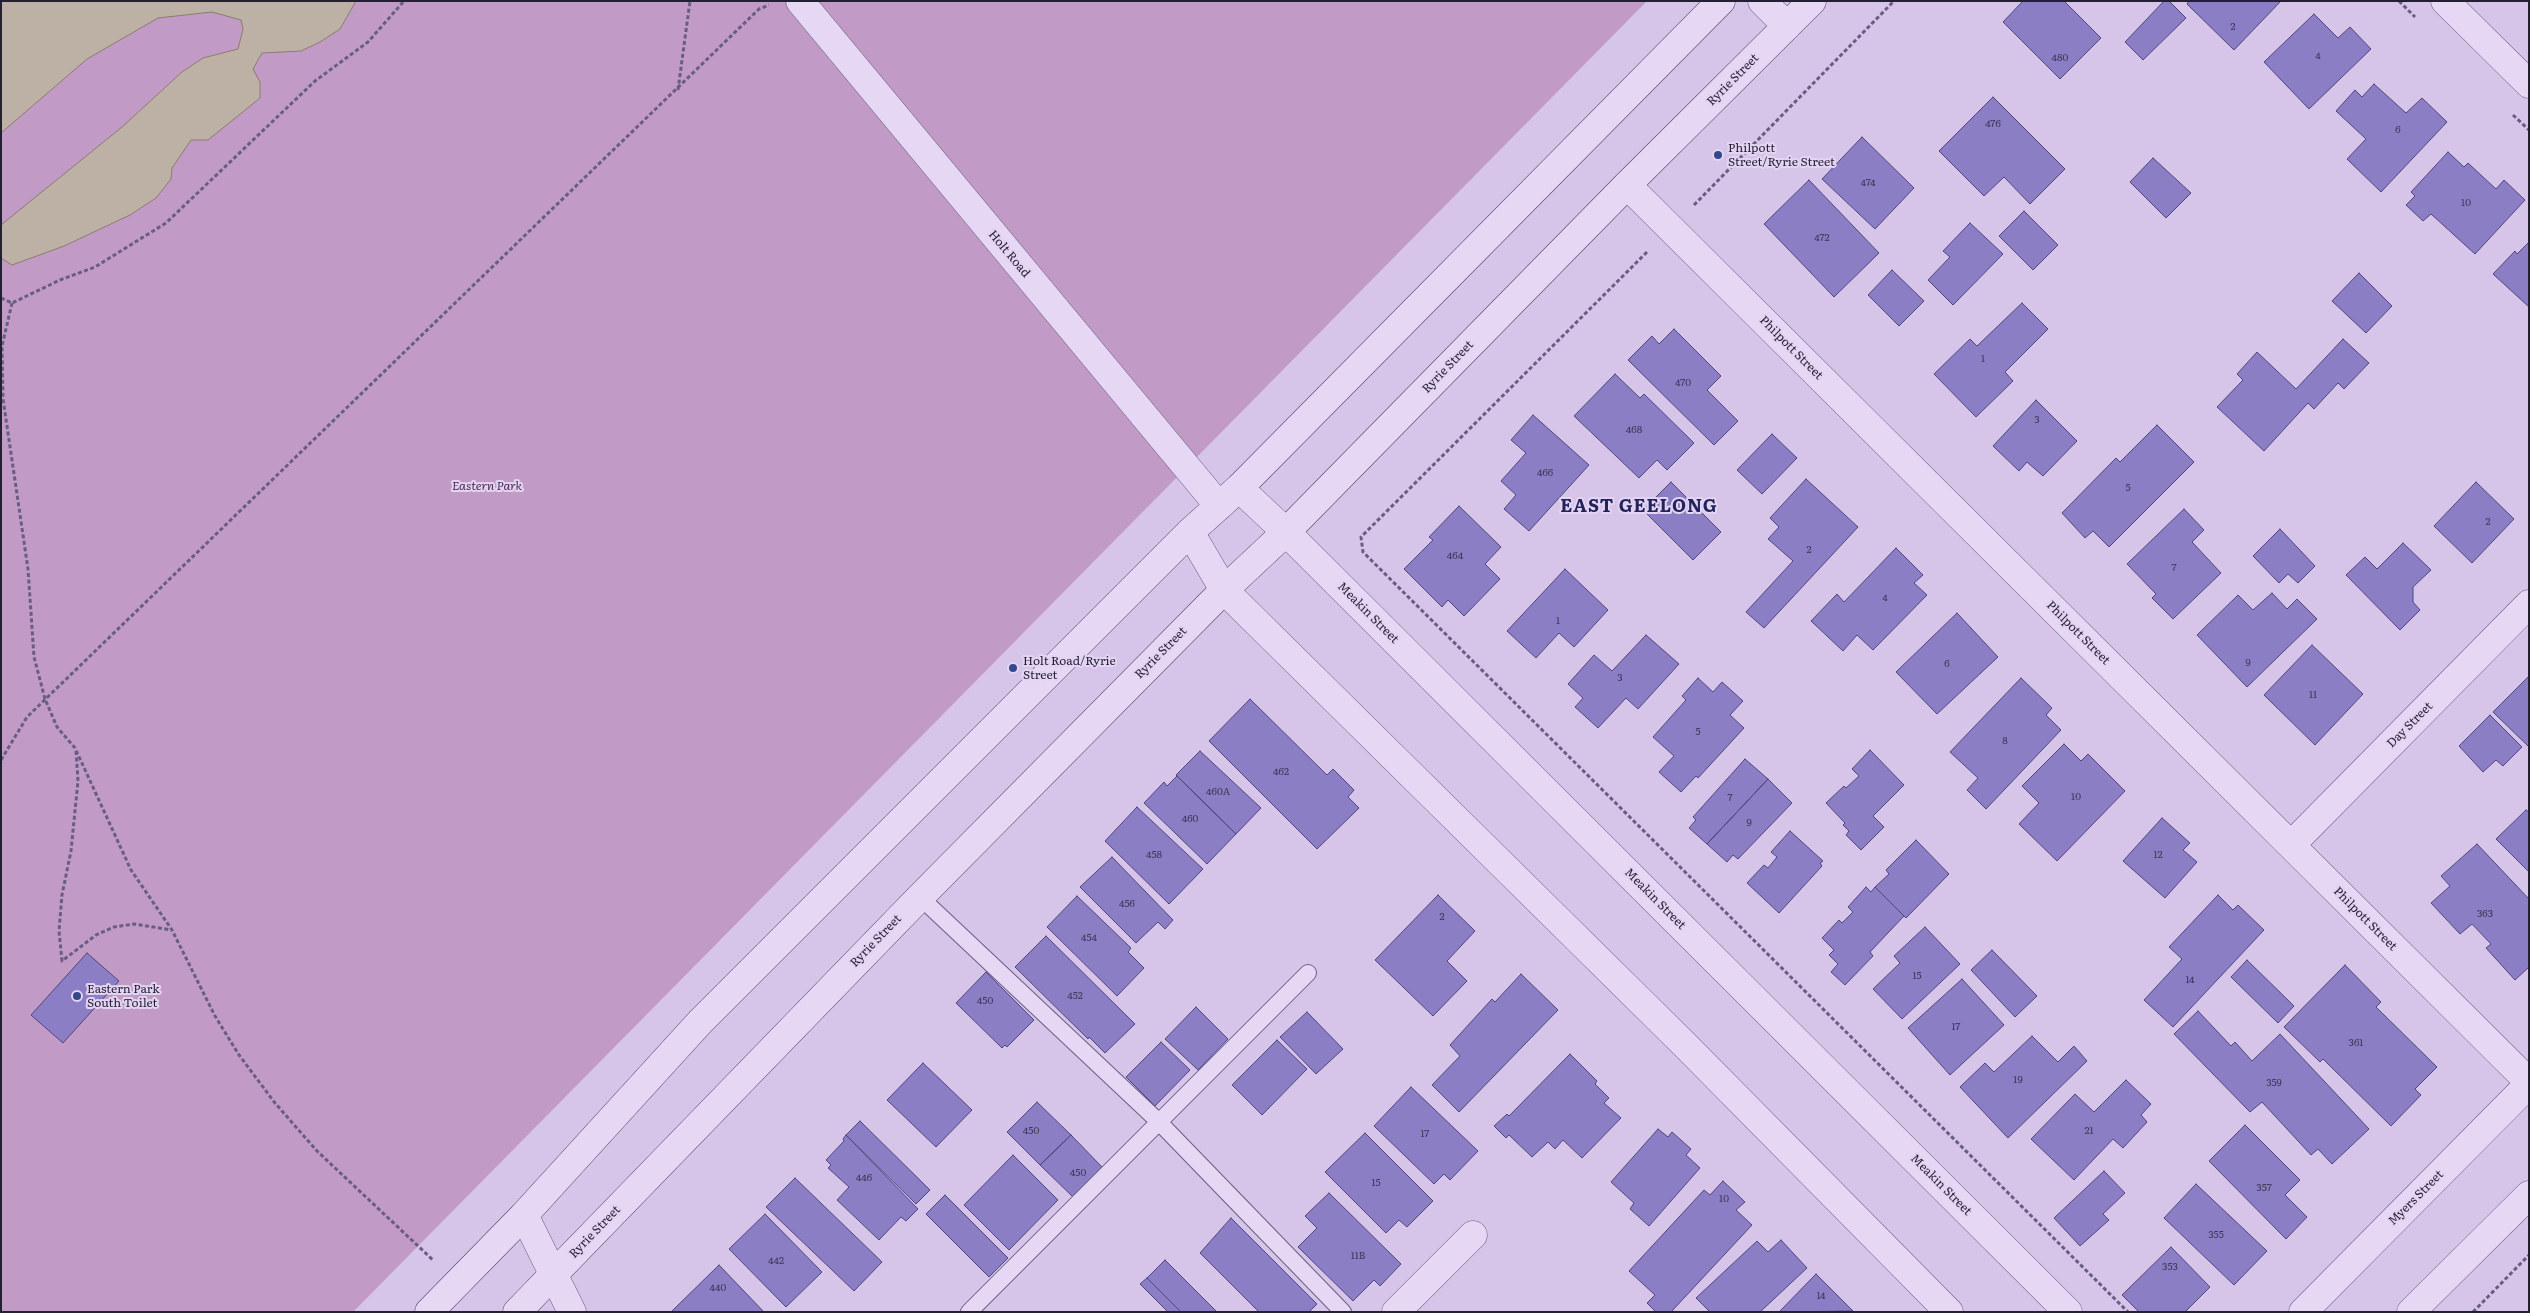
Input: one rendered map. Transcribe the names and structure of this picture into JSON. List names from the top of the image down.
{
  "streets": {
    "street": [
      "Ryrie Street",
      "Holt Road",
      "Philpott Street",
      "Meakin Street",
      "Day Street",
      "Myers Street"
    ]
  },
  "crossings": [
    ["Ryrie Street", "Philpott Street"],
    ["Ryrie Street", "Meakin Street"],
    ["Philpott Street", "Day Street"],
    ["Philpott Street", "Myers Street"]
  ],
  "districts": ["EAST GEELONG"],
  "parks": ["Eastern Park"],
  "places": ["Philpott Street/Ryrie Street", "Holt Road/Ryrie Street", "Eastern Park South Toilet"],
  "house_numbers": [
    "2",
    "4",
    "480",
    "476",
    "6",
    "474",
    "10",
    "472",
    "1",
    "470",
    "3",
    "468",
    "466",
    "5",
    "2",
    "2",
    "464",
    "7",
    "4",
    "1",
    "9",
    "6",
    "3",
    "11",
    "5",
    "8",
    "462",
    "460A",
    "10",
    "7",
    "460",
    "9",
    "458",
    "12",
    "456",
    "363",
    "2",
    "454",
    "15",
    "14",
    "452",
    "450",
    "17",
    "361",
    "19",
    "359",
    "450",
    "21",
    "17",
    "450",
    "446",
    "15",
    "357",
    "10",
    "355",
    "11B",
    "442",
    "353",
    "440",
    "14"
  ]
}
